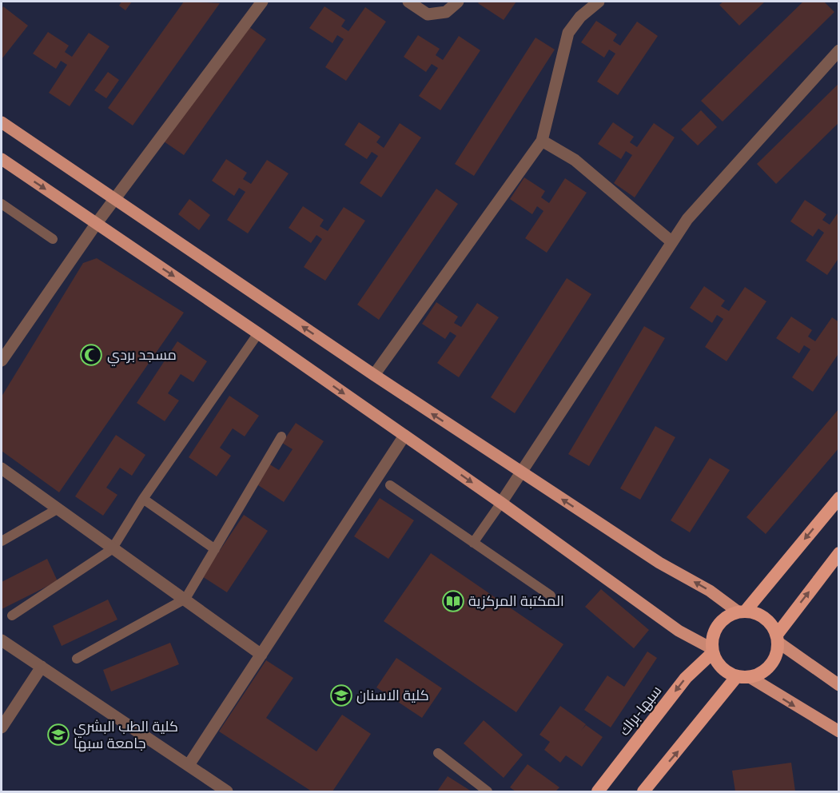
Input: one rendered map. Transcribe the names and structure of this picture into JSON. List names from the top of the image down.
{
  "streets": {
    "highway": ["سبها-براك"]
  },
  "places": {
    "mosque": ["مسجد بردي"],
    "library": ["المكتبة المركزية"],
    "school or university": ["كلية الاسنان", "كلية الطب البشري جامعة سبها"]
  }
}
